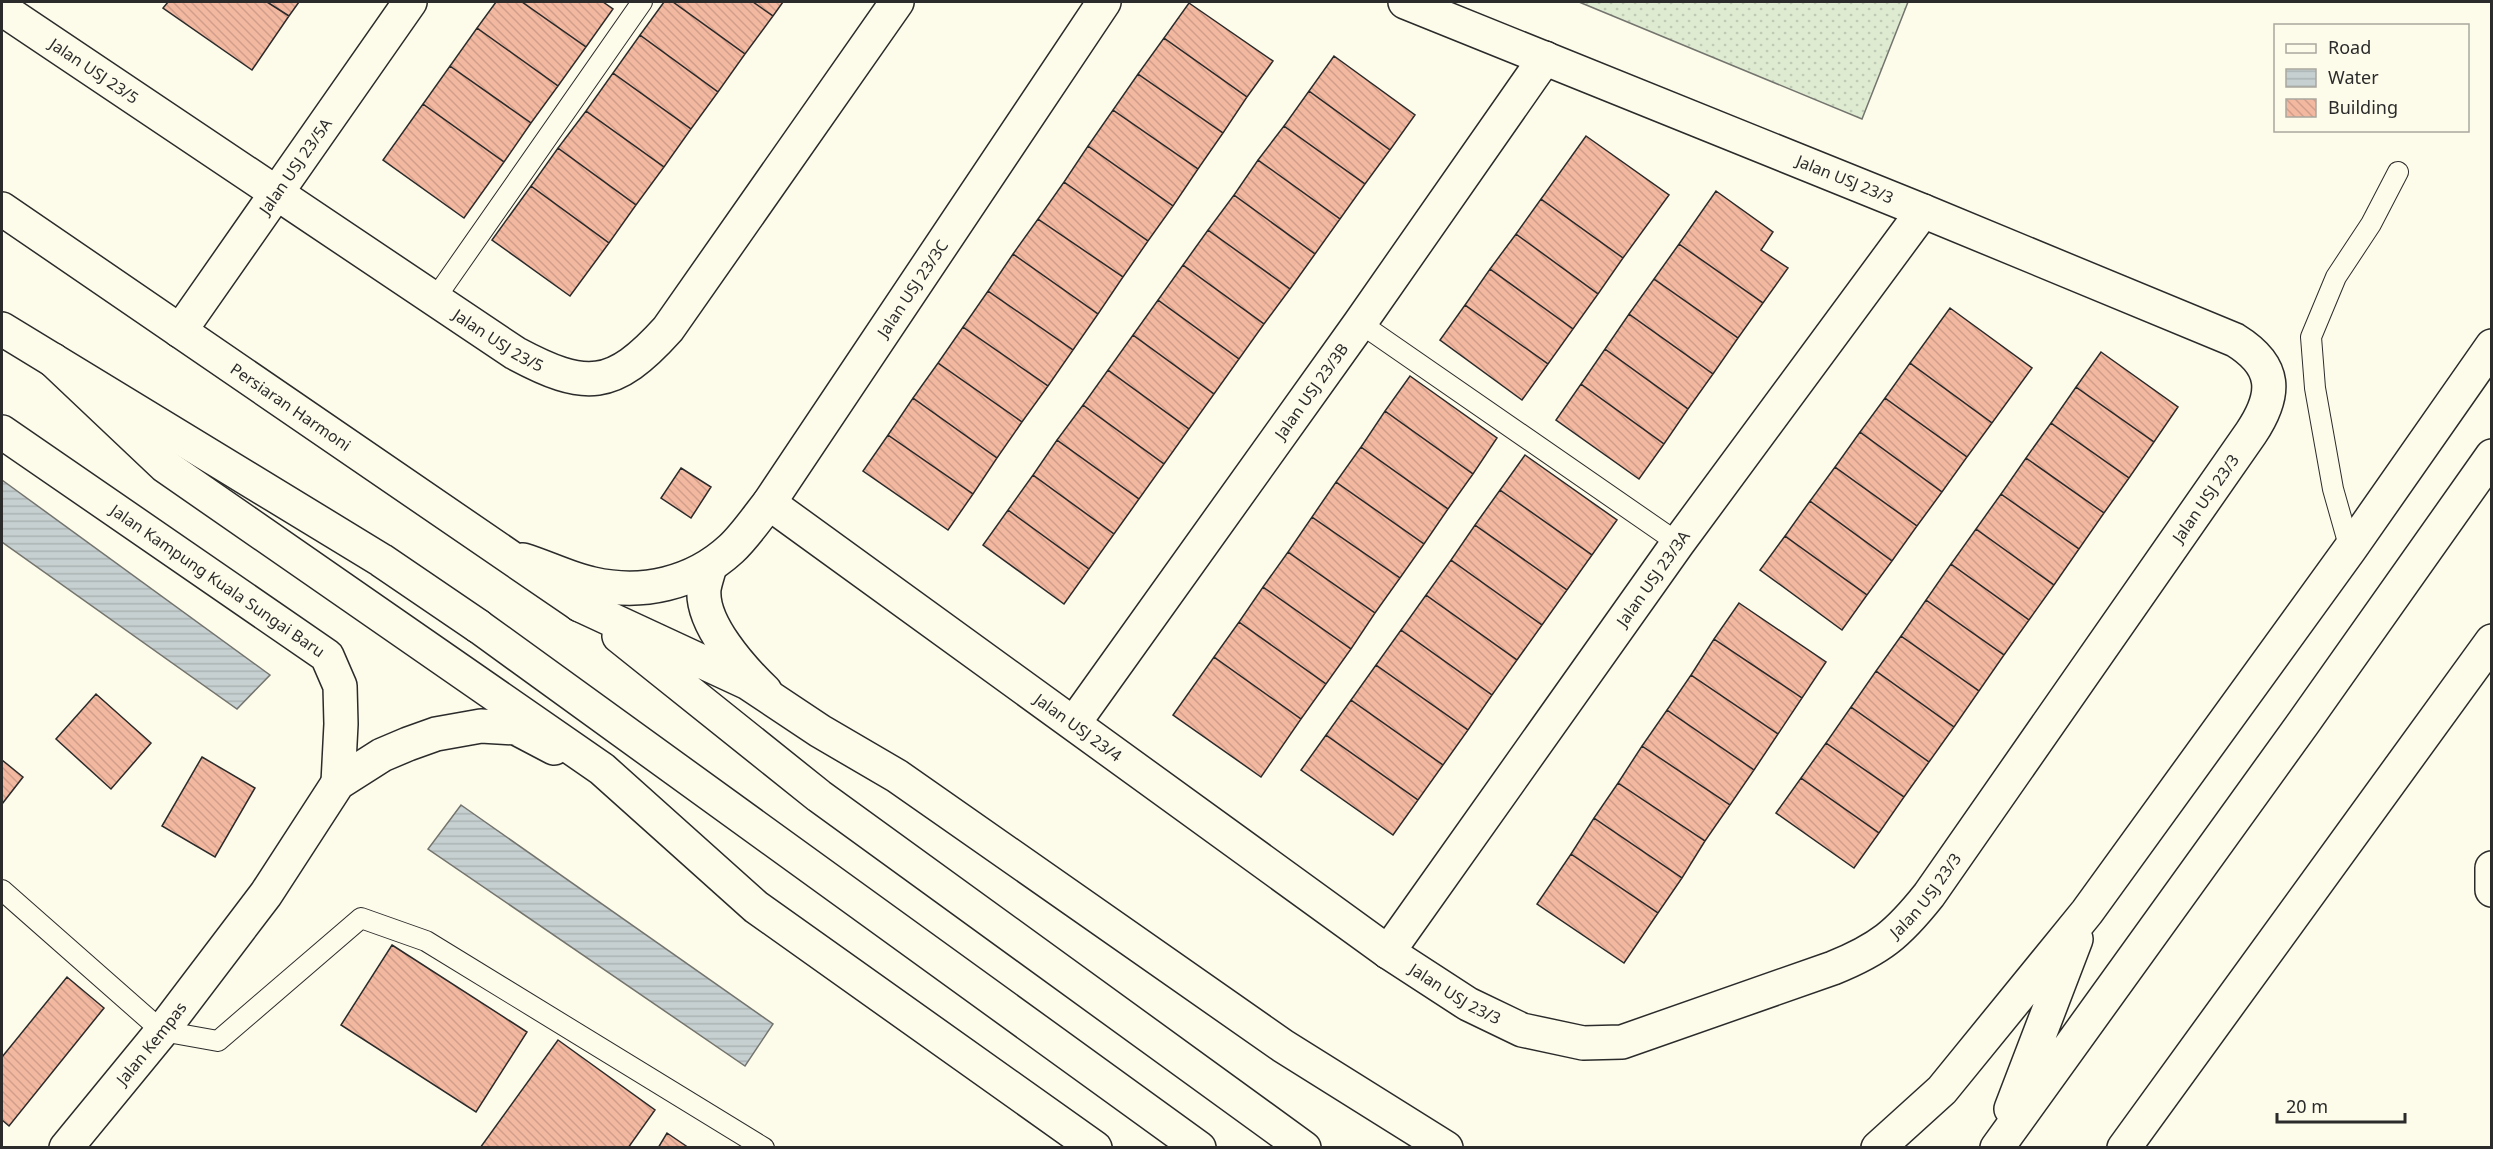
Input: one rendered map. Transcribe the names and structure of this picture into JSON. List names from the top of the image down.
{
  "streets": {
    "main road": [
      "Jalan USJ 23/5",
      "Jalan USJ 23/5A",
      "Jalan USJ 23/3",
      "Jalan USJ 23/3C",
      "Jalan USJ 23/3B",
      "Persiaran Harmoni",
      "Jalan USJ 23/3A",
      "Jalan Kampung Kuala Sungai Baru",
      "Jalan USJ 23/4",
      "Jalan Kempas"
    ]
  },
  "crossings": [
    ["Jalan USJ 23/5", "Jalan USJ 23/5A"],
    ["Jalan USJ 23/5A", "Persiaran Harmoni"],
    ["Jalan USJ 23/3", "Jalan USJ 23/3B"],
    ["Jalan USJ 23/3", "Jalan USJ 23/3A"],
    ["Jalan USJ 23/3", "Jalan USJ 23/4"],
    ["Jalan USJ 23/3C", "Persiaran Harmoni"],
    ["Jalan USJ 23/3C", "Jalan USJ 23/4"],
    ["Jalan USJ 23/3B", "Jalan USJ 23/4"],
    ["Jalan USJ 23/3A", "Jalan USJ 23/4"],
    ["Jalan Kampung Kuala Sungai Baru", "Jalan Kempas"]
  ],
  "legend": ["Road", "Water", "Building"],
  "scale_bar": "20 m"
}
